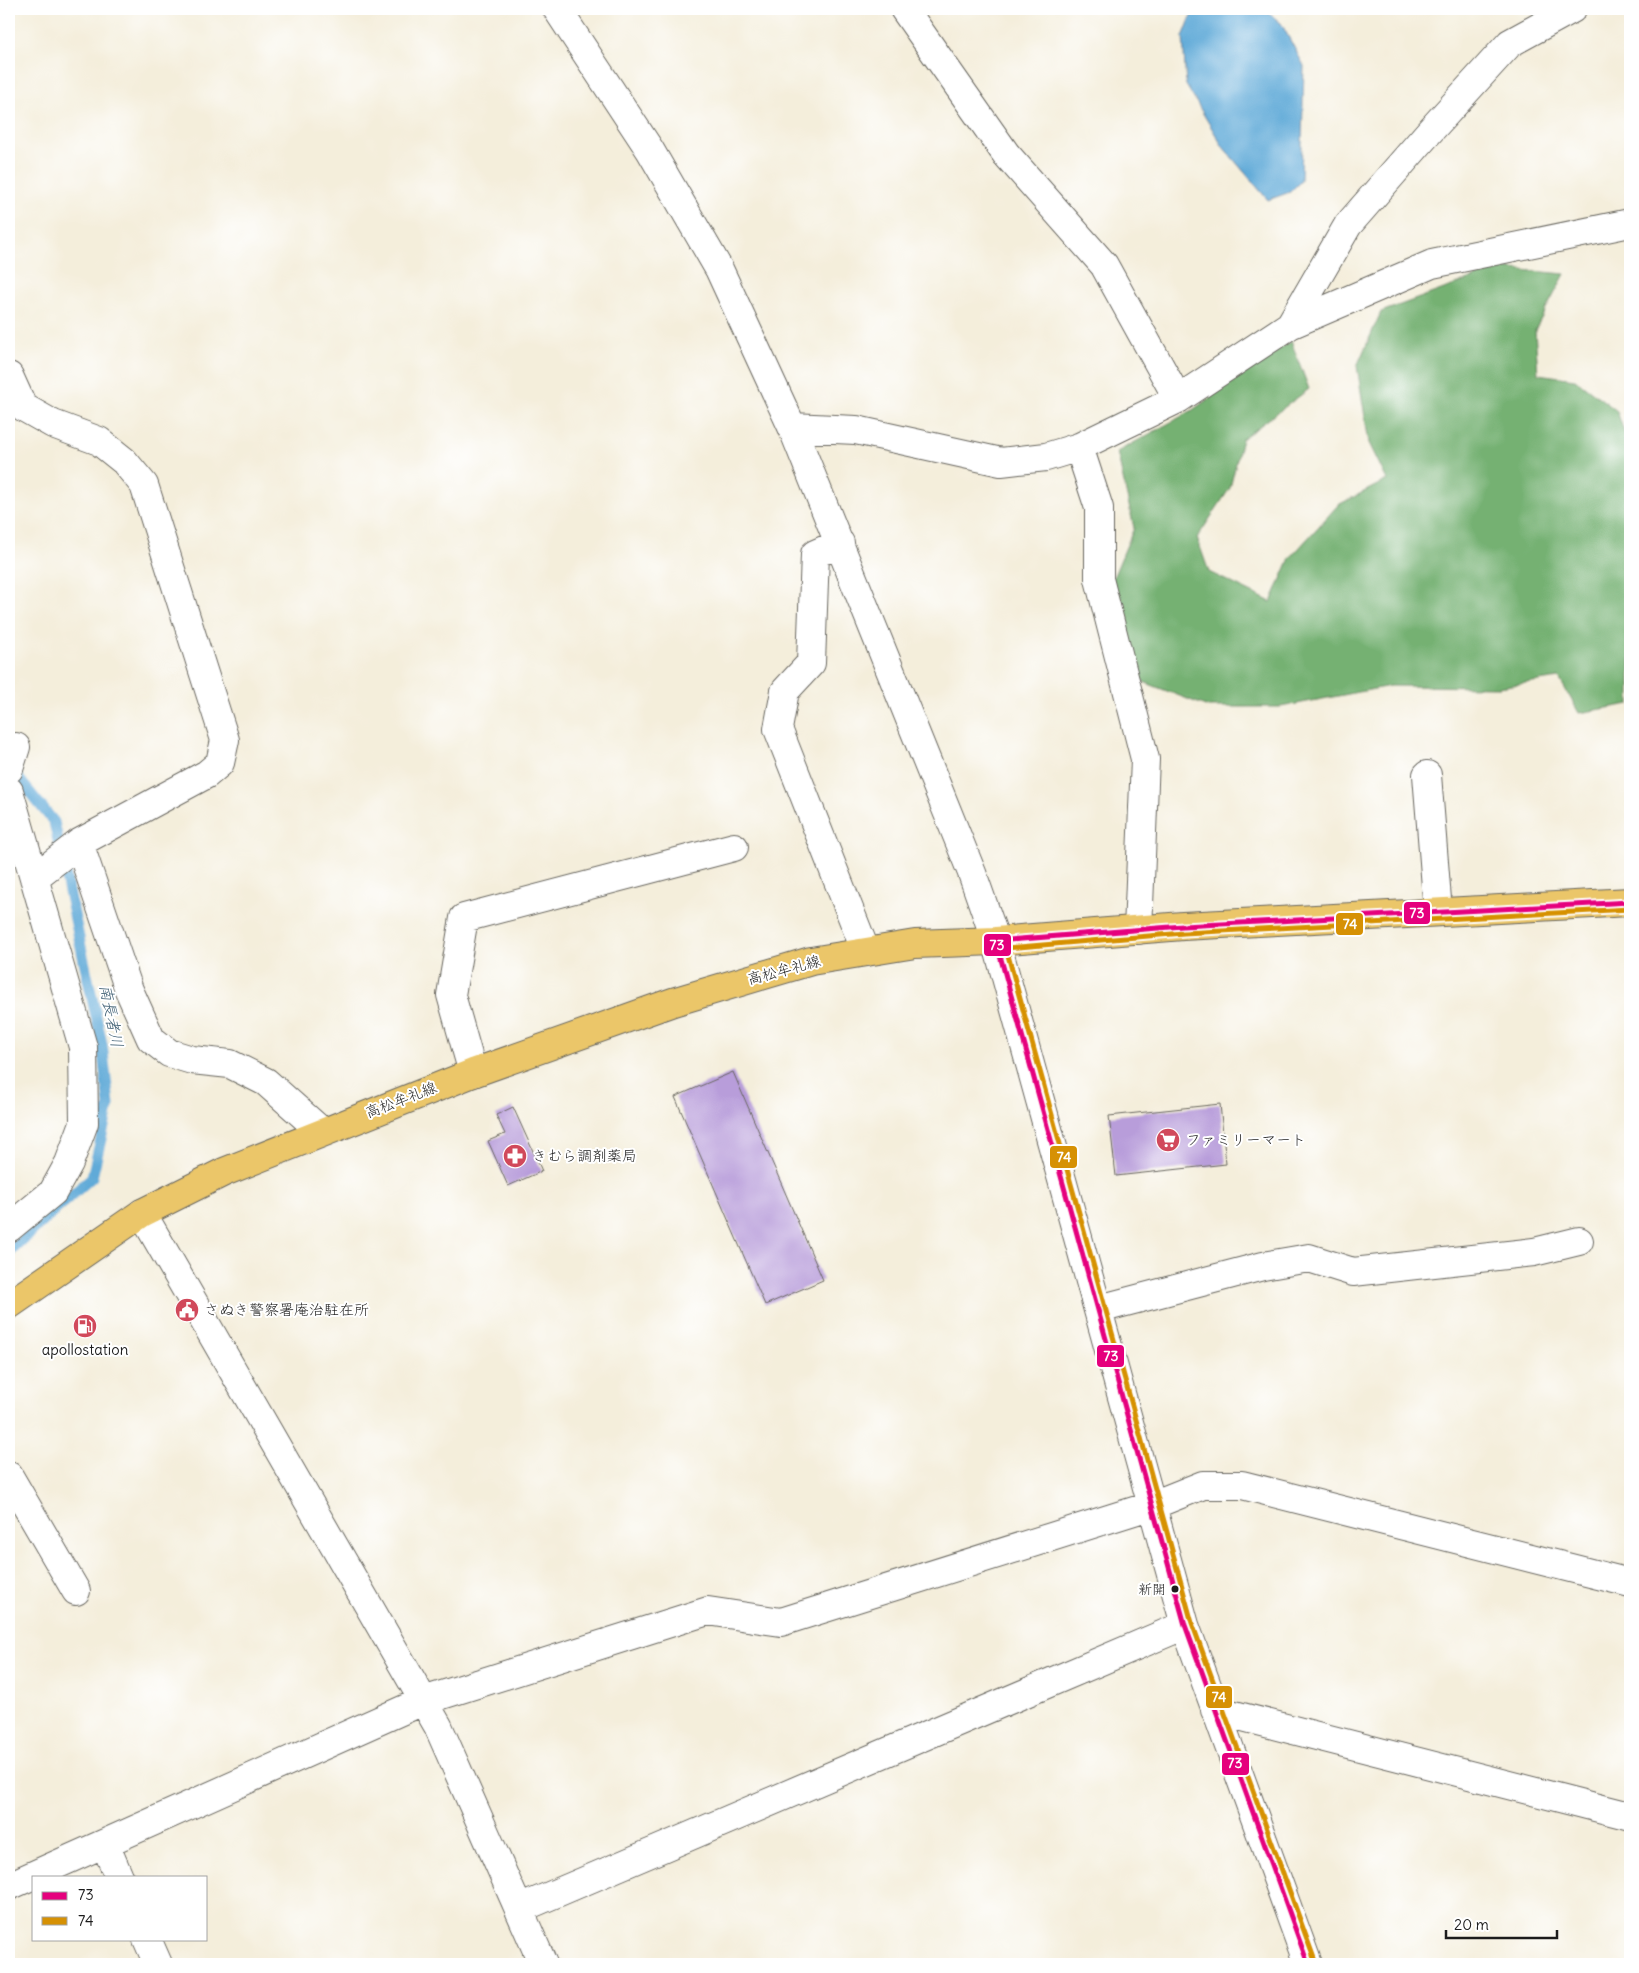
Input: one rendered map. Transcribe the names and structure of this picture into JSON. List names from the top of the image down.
{
  "streets": {
    "main road": ["高松牟礼線"]
  },
  "water": ["南長者川"],
  "places": {
    "supermarket": ["ファミリーマート"],
    "pharmacy": ["きむら調剤薬局"],
    "public building": ["さぬき警察署庵治駐在所"],
    "fuel station": ["apollostation"],
    "other": ["新開"]
  },
  "lines": ["transit line 73", "transit line 74"],
  "legend": ["73", "74"],
  "scale_bar": "20 m"
}
